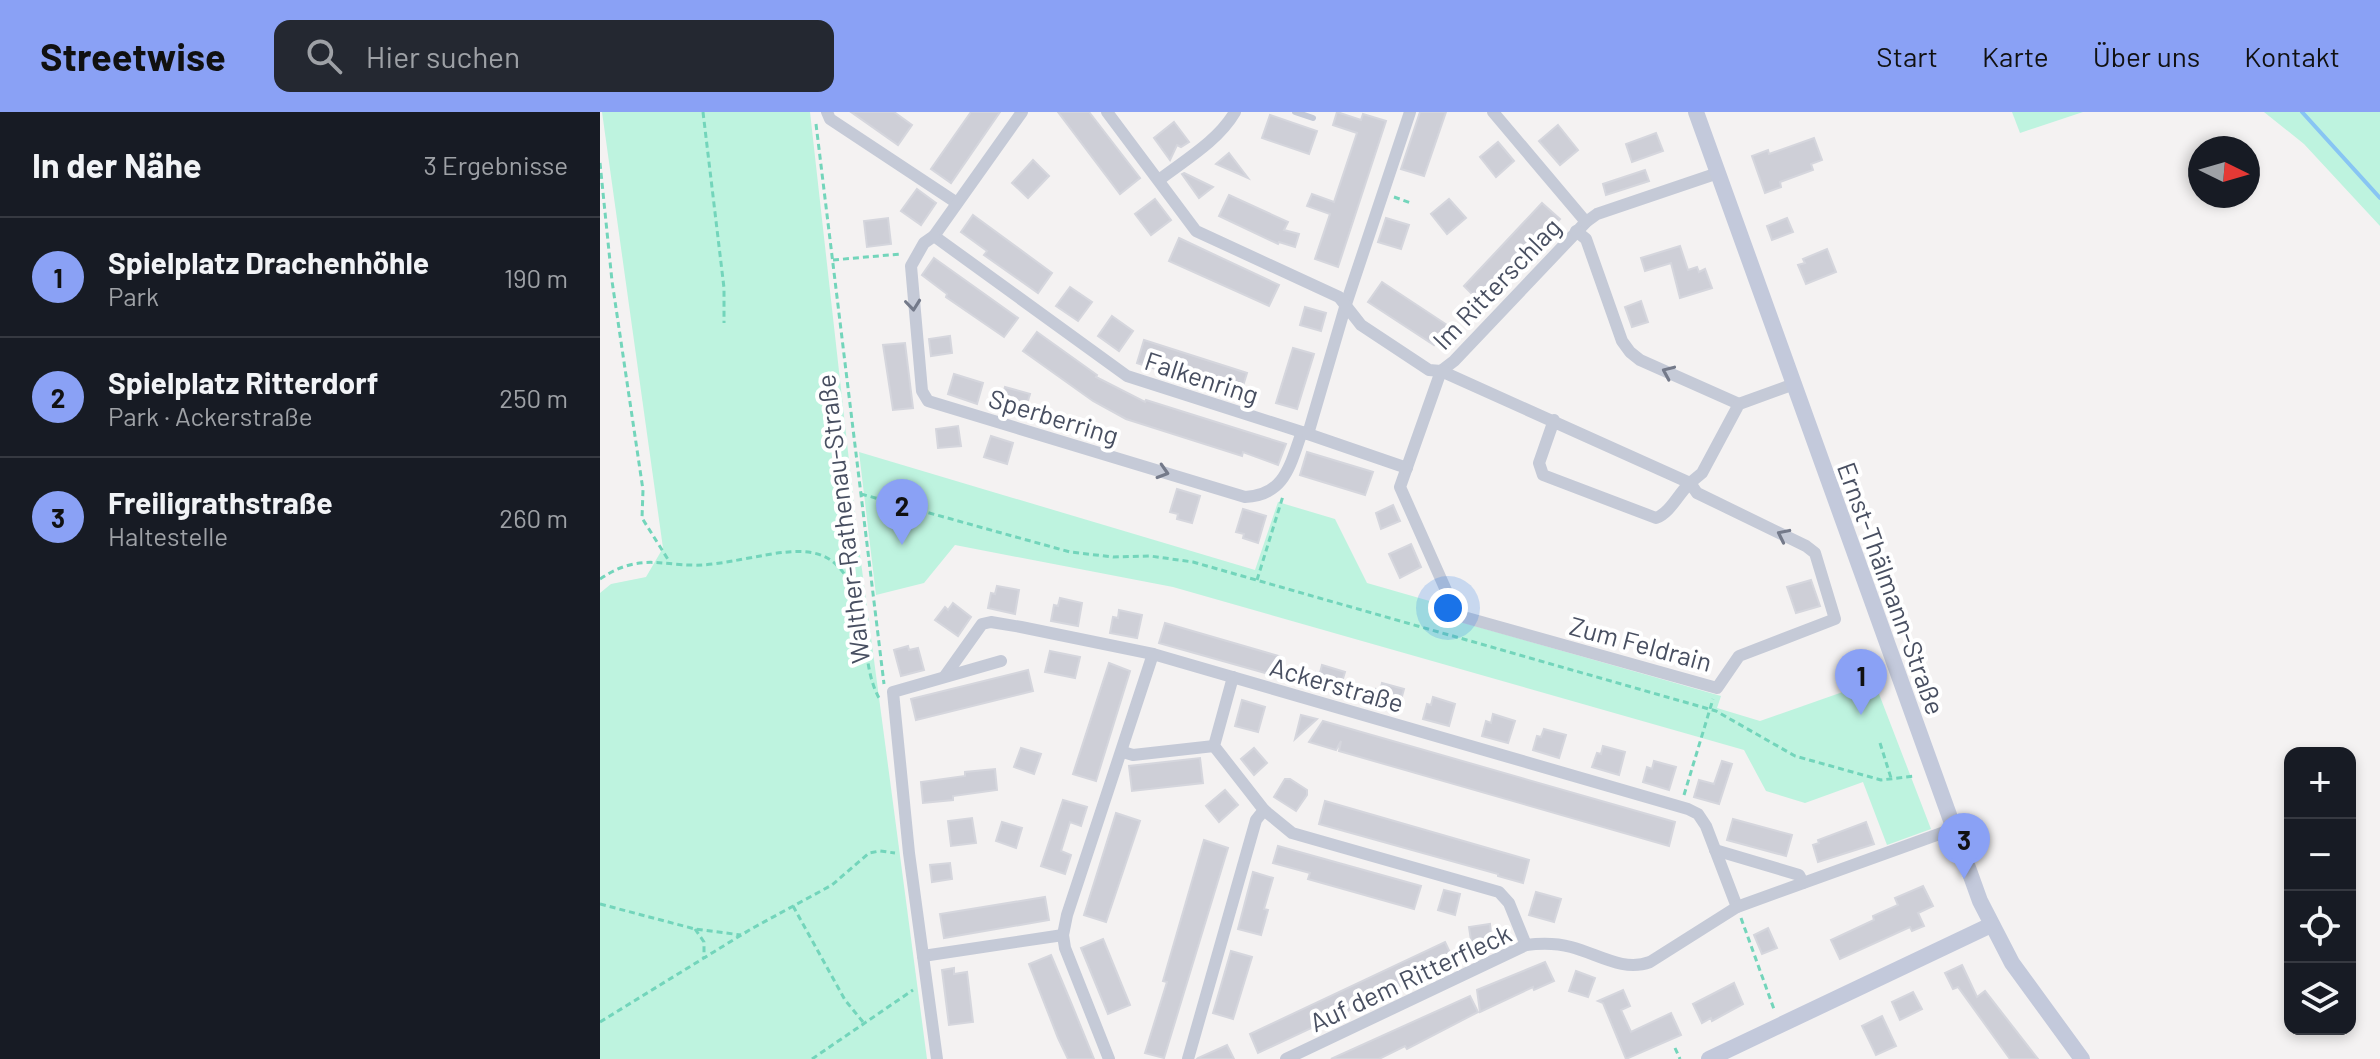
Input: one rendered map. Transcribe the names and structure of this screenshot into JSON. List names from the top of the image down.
{
  "streets": {
    "street": [
      "Im Ritterschlag",
      "Falkenring",
      "Sperberring",
      "Walther-Rathenau-Straße",
      "Ernst-Thälmann-Straße",
      "Zum Feldrain",
      "Ackerstraße",
      "Auf dem Ritterfleck"
    ]
  },
  "crossings": [
    ["Im Ritterschlag", "Ernst-Thälmann-Straße"],
    ["Im Ritterschlag", "Zum Feldrain"],
    ["Falkenring", "Sperberring"],
    ["Falkenring", "Zum Feldrain"],
    ["Ernst-Thälmann-Straße", "Auf dem Ritterfleck"],
    ["Ackerstraße", "Auf dem Ritterfleck"]
  ],
  "north": "right",
  "page": {
    "header": "Streetwise",
    "search": "Hier suchen",
    "nav": [
      "Start",
      "Karte",
      "Über uns",
      "Kontakt"
    ],
    "heading": ["In der Nähe", "3 Ergebnisse"],
    "list": [
      {
        "mark": "1",
        "name": "Spielplatz Drachenhöhle",
        "note": "Park",
        "value": "190 m"
      },
      {
        "mark": "2",
        "name": "Spielplatz Ritterdorf",
        "note": "Park · Ackerstraße",
        "value": "250 m"
      },
      {
        "mark": "3",
        "name": "Freiligrathstraße",
        "note": "Haltestelle",
        "value": "260 m"
      }
    ],
    "pins": ["2", "1", "3"],
    "map_buttons": ["+", "−"]
  }
}
